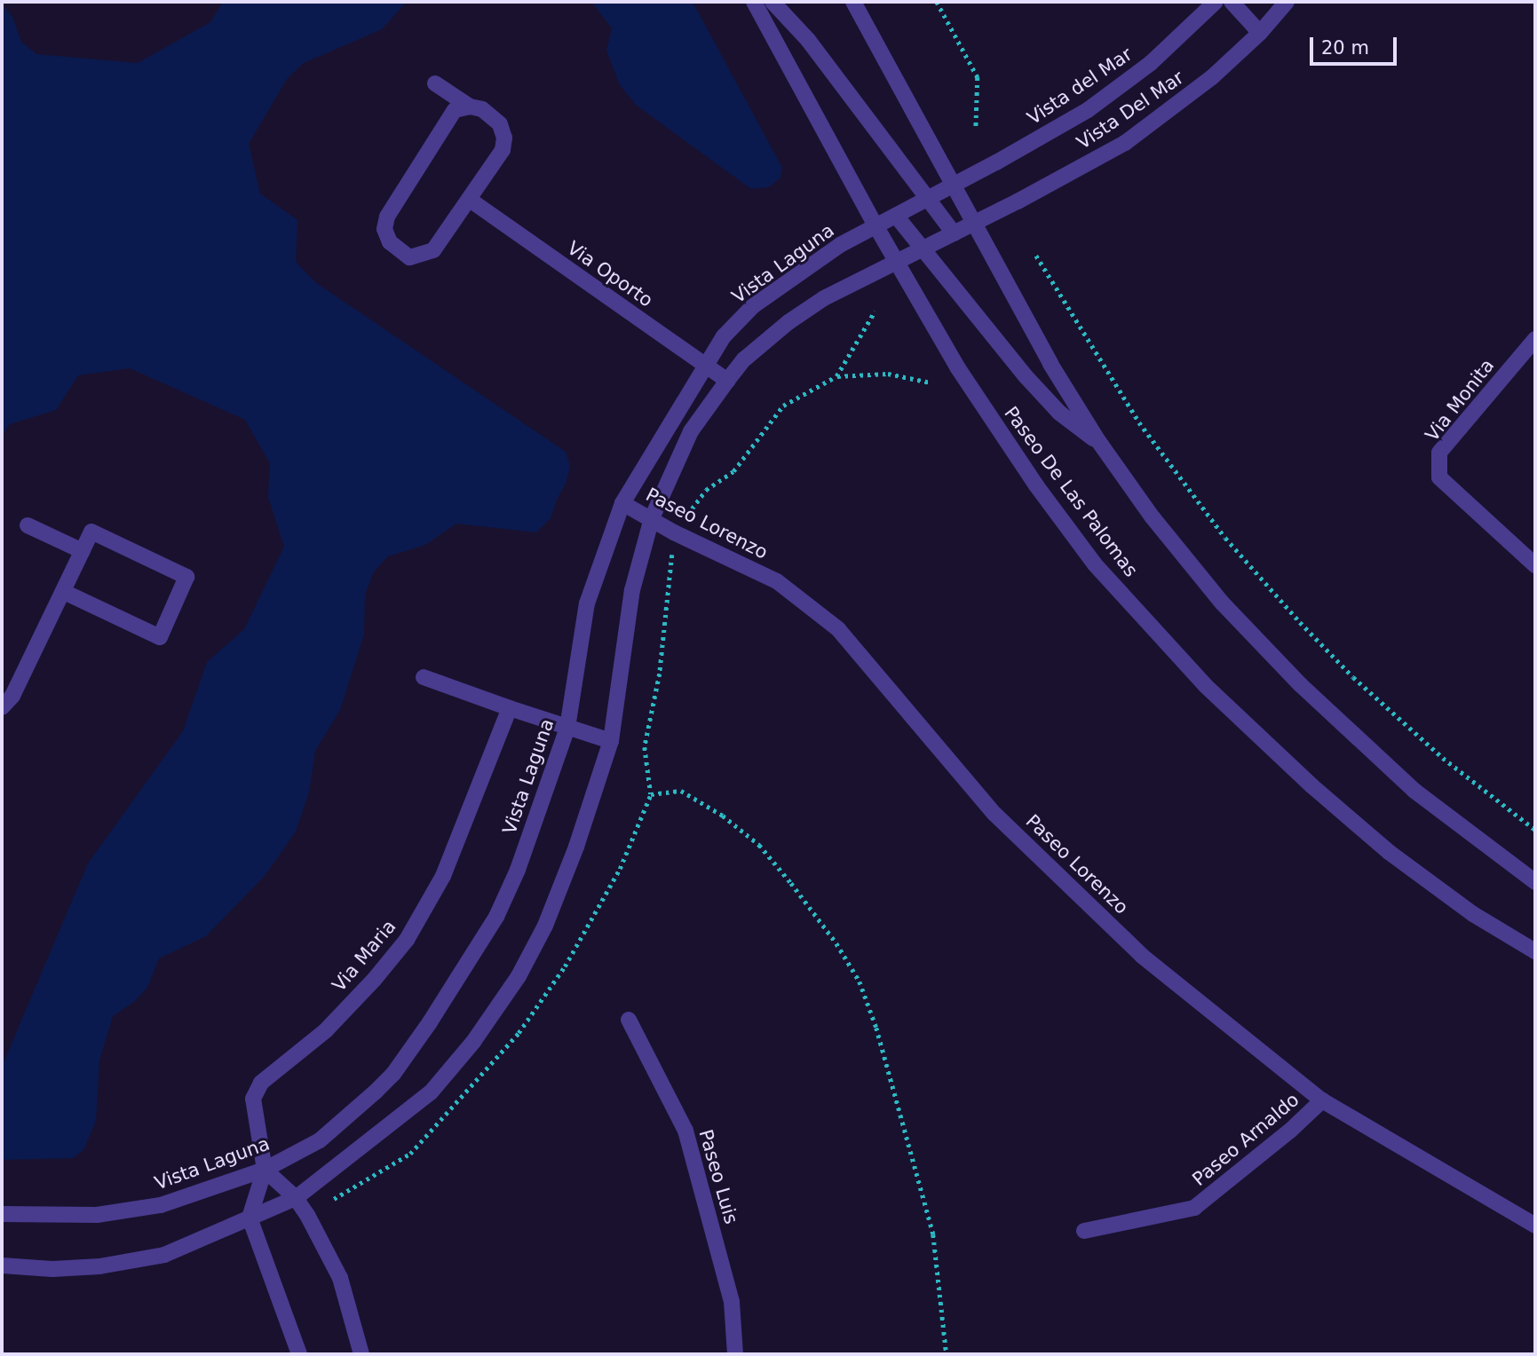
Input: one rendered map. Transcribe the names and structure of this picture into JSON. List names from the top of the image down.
{
  "streets": {
    "street": [
      "Vista del Mar",
      "Vista Del Mar",
      "Vista Laguna",
      "Via Oporto",
      "Via Monita",
      "Paseo De Las Palomas",
      "Paseo Lorenzo",
      "Via Maria",
      "Paseo Arnaldo",
      "Paseo Luis"
    ]
  },
  "crossings": [
    ["Vista del Mar", "Vista Laguna"],
    ["Vista del Mar", "Paseo De Las Palomas"],
    ["Vista Del Mar", "Paseo De Las Palomas"],
    ["Vista Laguna", "Via Oporto"],
    ["Vista Laguna", "Paseo De Las Palomas"],
    ["Vista Laguna", "Paseo Lorenzo"],
    ["Vista Laguna", "Via Maria"],
    ["Paseo Lorenzo", "Paseo Arnaldo"]
  ],
  "scale_bar": "20 m"
}
